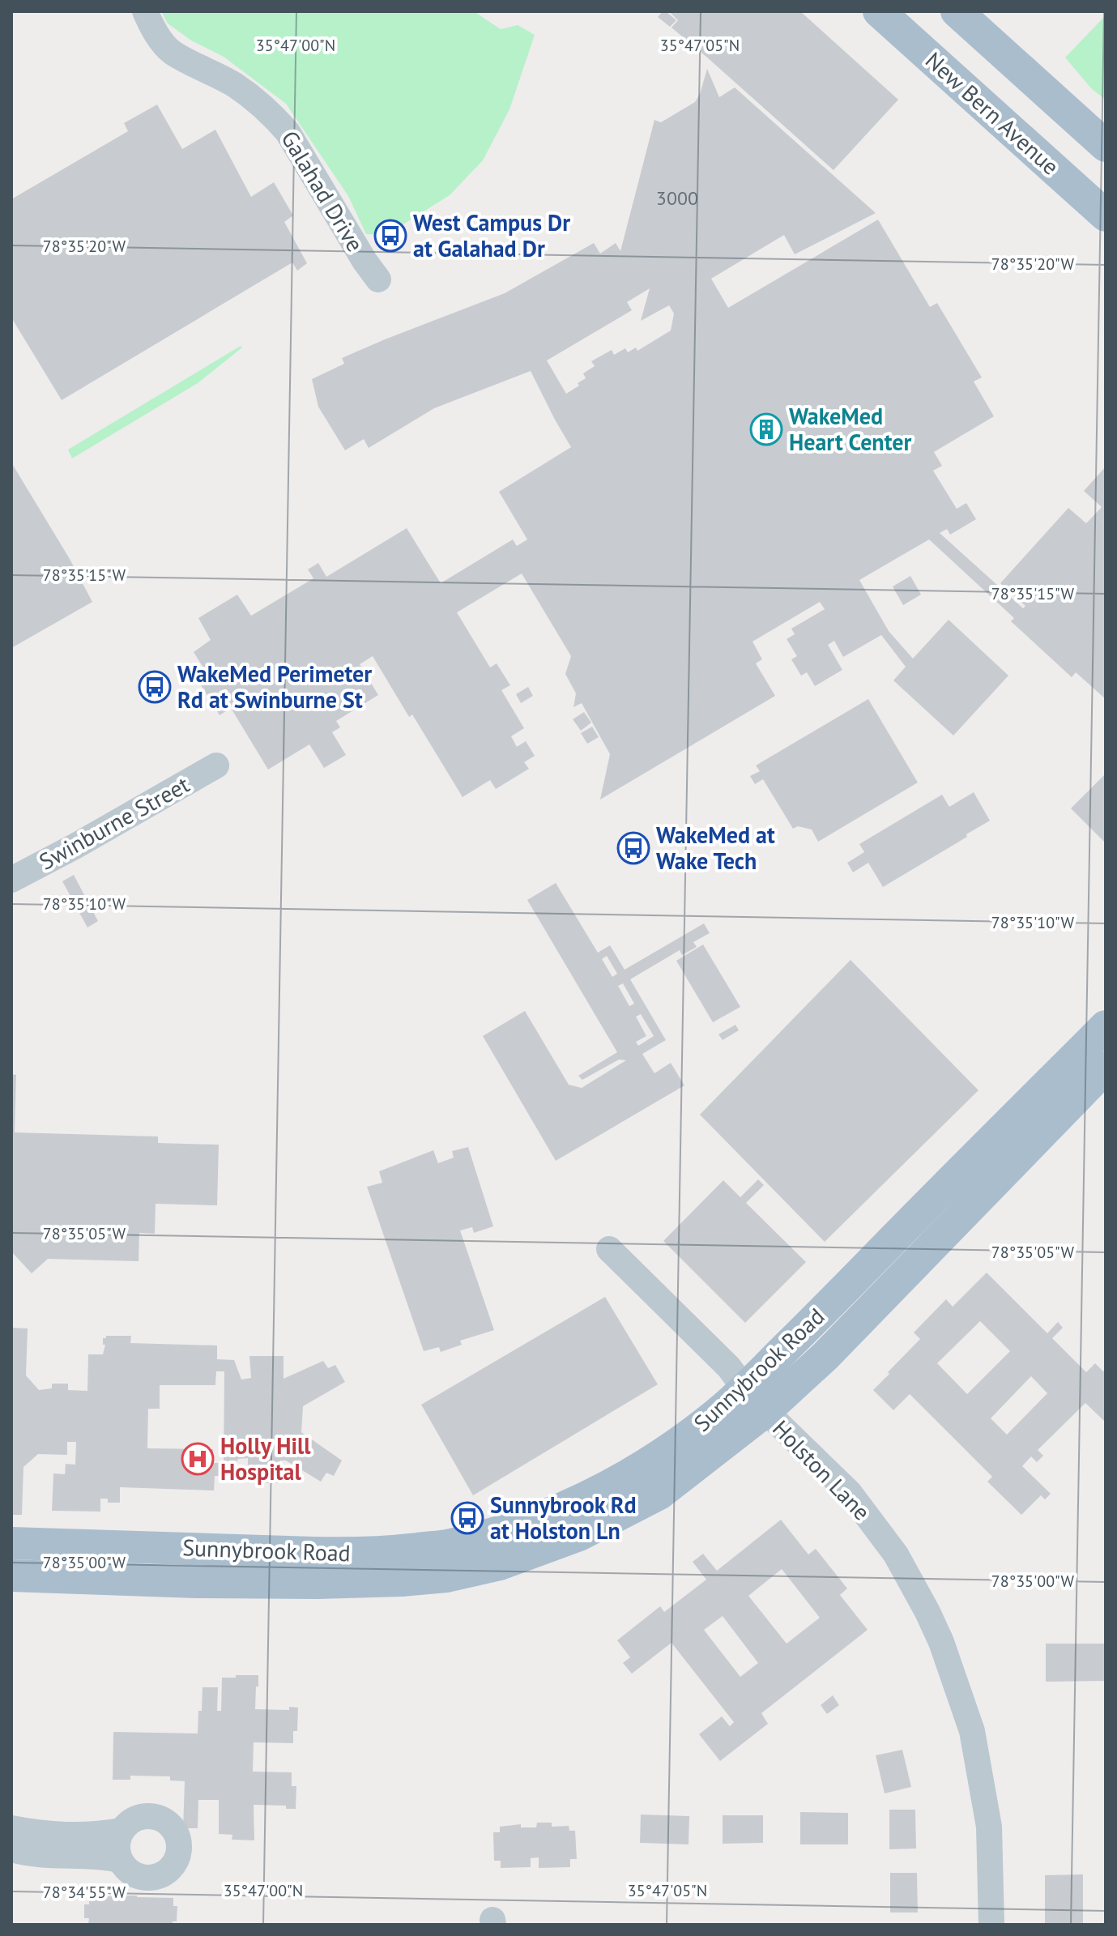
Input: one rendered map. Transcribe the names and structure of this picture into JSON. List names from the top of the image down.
{
  "streets": {
    "main road": ["New Bern Avenue", "Sunnybrook Road"],
    "street": ["Galahad Drive", "Swinburne Street", "Holston Lane"]
  },
  "crossings": [
    ["Sunnybrook Road", "Holston Lane"]
  ],
  "places": {
    "bus stop": [
      "West Campus Dr at Galahad Dr",
      "WakeMed Perimeter Rd at Swinburne St",
      "WakeMed at Wake Tech",
      "Sunnybrook Rd at Holston Ln"
    ],
    "building": ["WakeMed Heart Center"],
    "hospital": ["Holly Hill Hospital"]
  },
  "house_numbers": ["3000"],
  "coordinates": [
    "35°47'00\"N",
    "35°47'05\"N",
    "78°35'20\"W",
    "78°35'15\"W",
    "78°35'10\"W",
    "78°35'05\"W",
    "78°35'00\"W",
    "78°34'55\"W"
  ]
}
